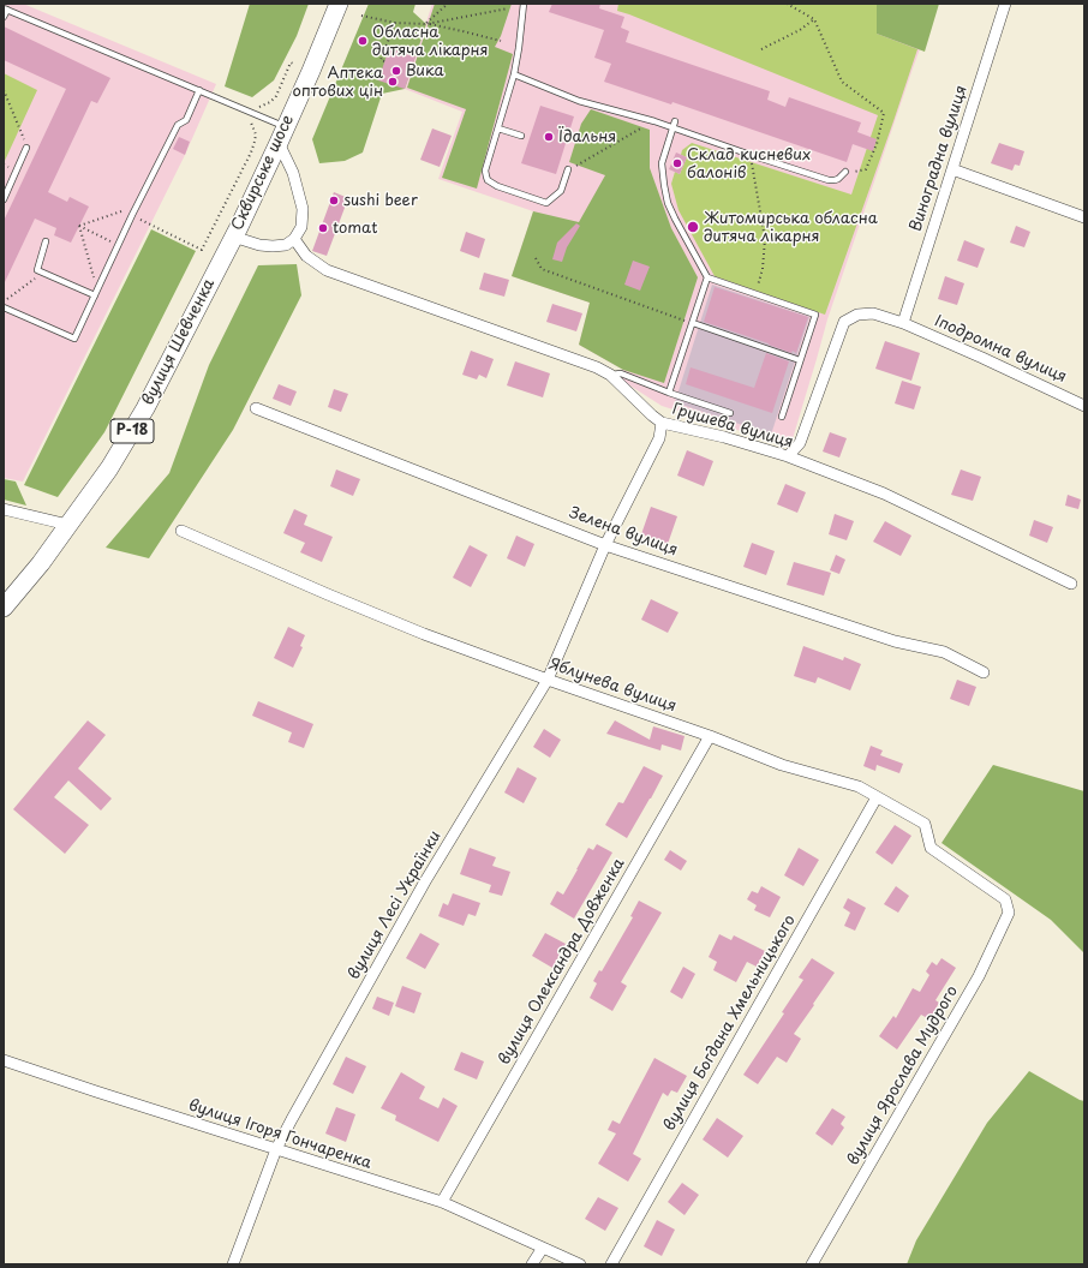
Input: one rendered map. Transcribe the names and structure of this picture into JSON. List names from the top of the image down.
{
  "streets": {
    "main road": ["Сквирське шосе", "вулиця Шевченка", "Р-18"],
    "street": [
      "Виноградна вулиця",
      "Іподромна вулиця",
      "Грушева вулиця",
      "Зелена вулиця",
      "Яблунева вулиця",
      "вулиця Лесі Українки",
      "вулиця Олександра Довженка",
      "вулиця Богдана Хмельницького",
      "вулиця Ярослава Мудрого",
      "вулиця Ігоря Гончаренка"
    ]
  },
  "crossings": [
    ["Виноградна вулиця", "Іподромна вулиця"],
    ["Сквирське шосе", "вулиця Шевченка"],
    ["Іподромна вулиця", "Грушева вулиця"],
    ["Грушева вулиця", "вулиця Лесі Українки"],
    ["Зелена вулиця", "вулиця Лесі Українки"],
    ["Яблунева вулиця", "вулиця Лесі Українки"],
    ["Яблунева вулиця", "вулиця Олександра Довженка"],
    ["Яблунева вулиця", "вулиця Богдана Хмельницького"],
    ["Яблунева вулиця", "вулиця Ярослава Мудрого"],
    ["вулиця Лесі Українки", "вулиця Ігоря Гончаренка"],
    ["вулиця Олександра Довженка", "вулиця Ігоря Гончаренка"]
  ],
  "places": [
    "Обласна дитяча лікарня",
    "Вика",
    "Аптека оптових цін",
    "Їдальня",
    "Склад кисневих балонів",
    "sushi beer",
    "Житомирська обласна дитяча лікарня",
    "tomat"
  ]
}
